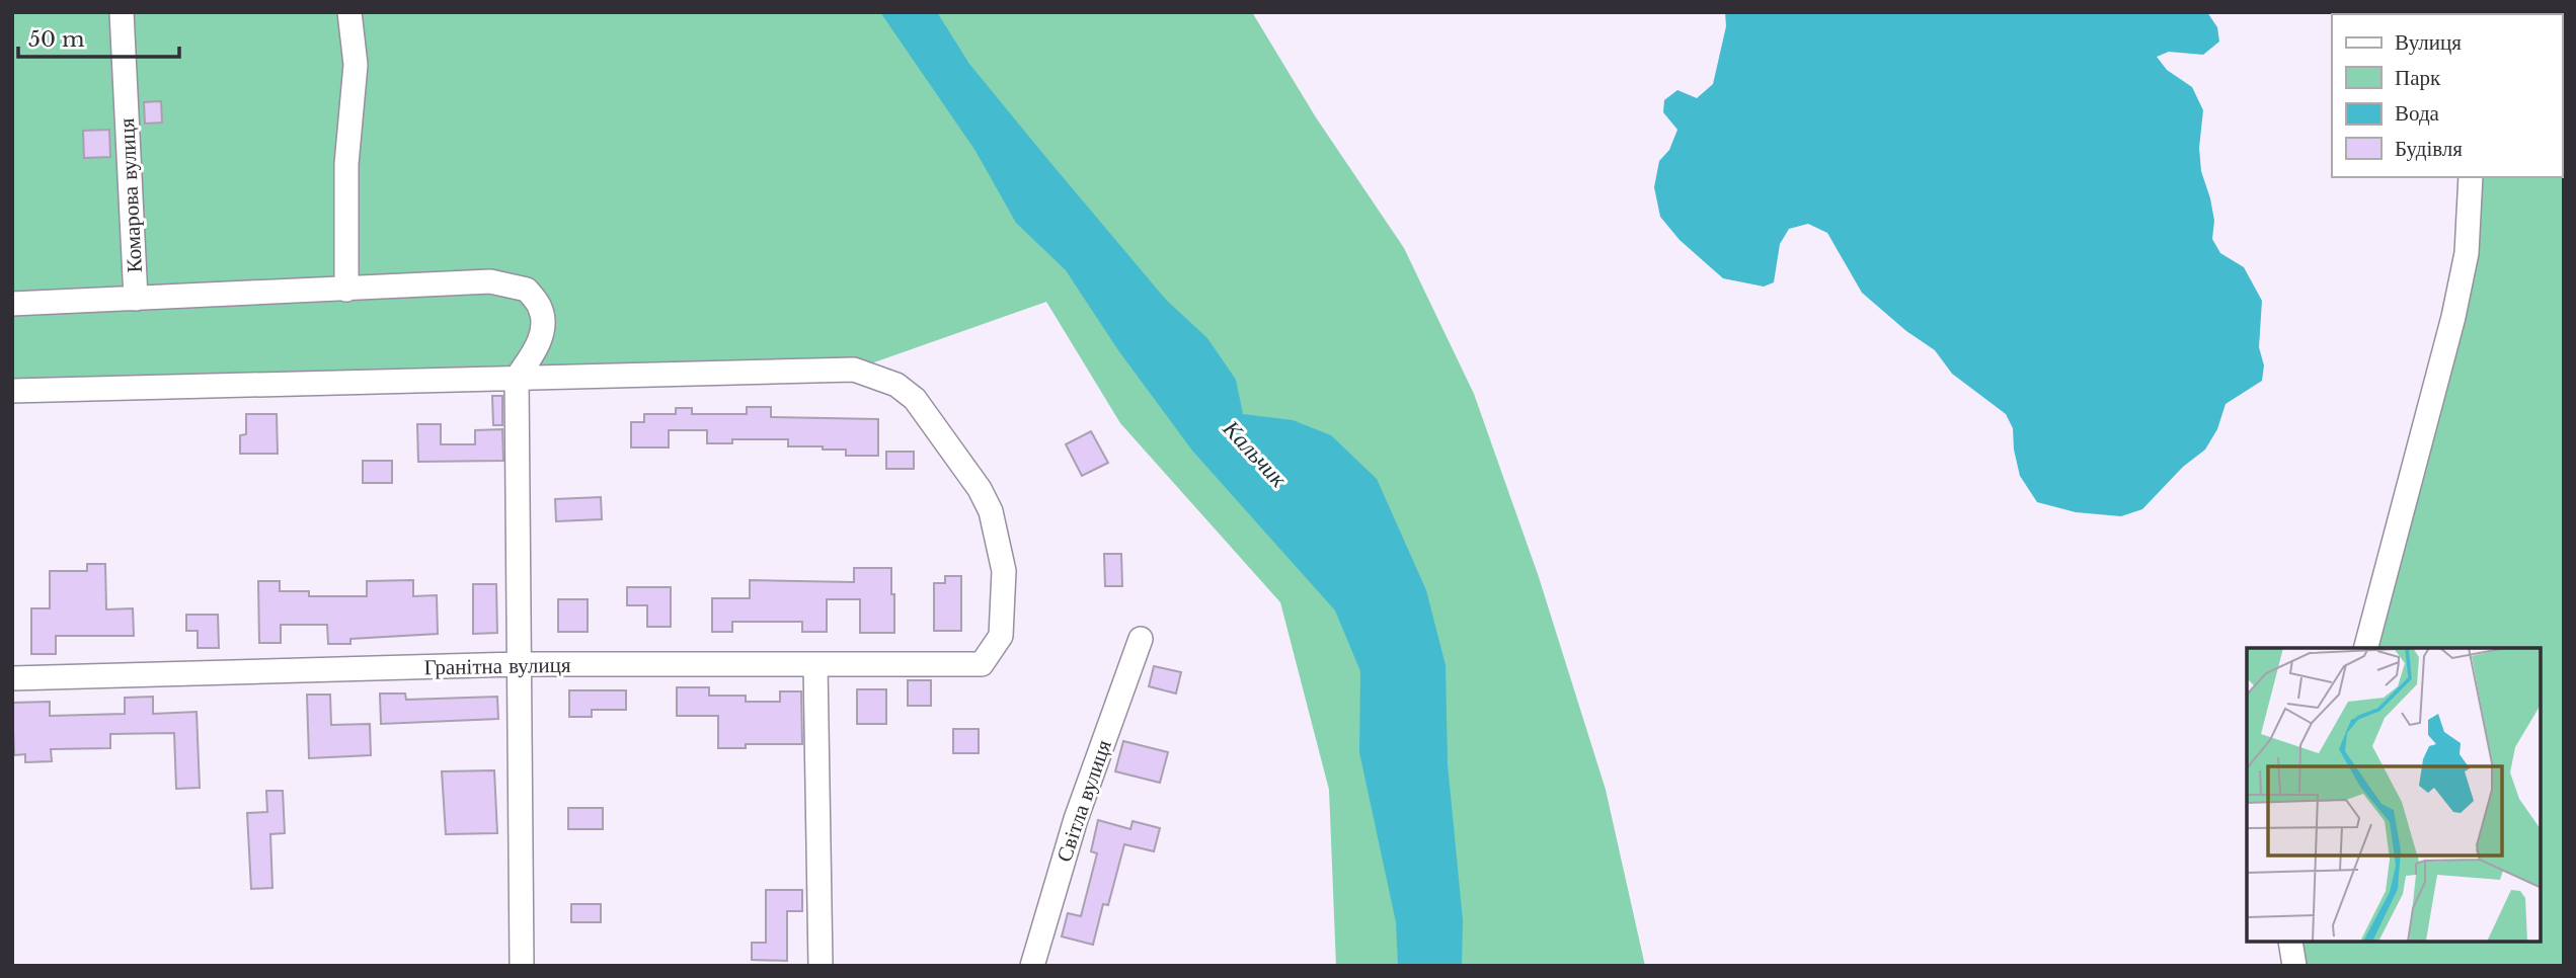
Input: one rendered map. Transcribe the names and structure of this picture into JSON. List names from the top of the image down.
{
  "streets": {
    "street": ["Комарова вулиця", "Гранітна вулиця", "Світла вулиця"]
  },
  "water": ["Кальчик"],
  "legend": [
    "Вулиця",
    "Парк",
    "Вода",
    "Будівля"
  ],
  "scale_bar": "50 m"
}
